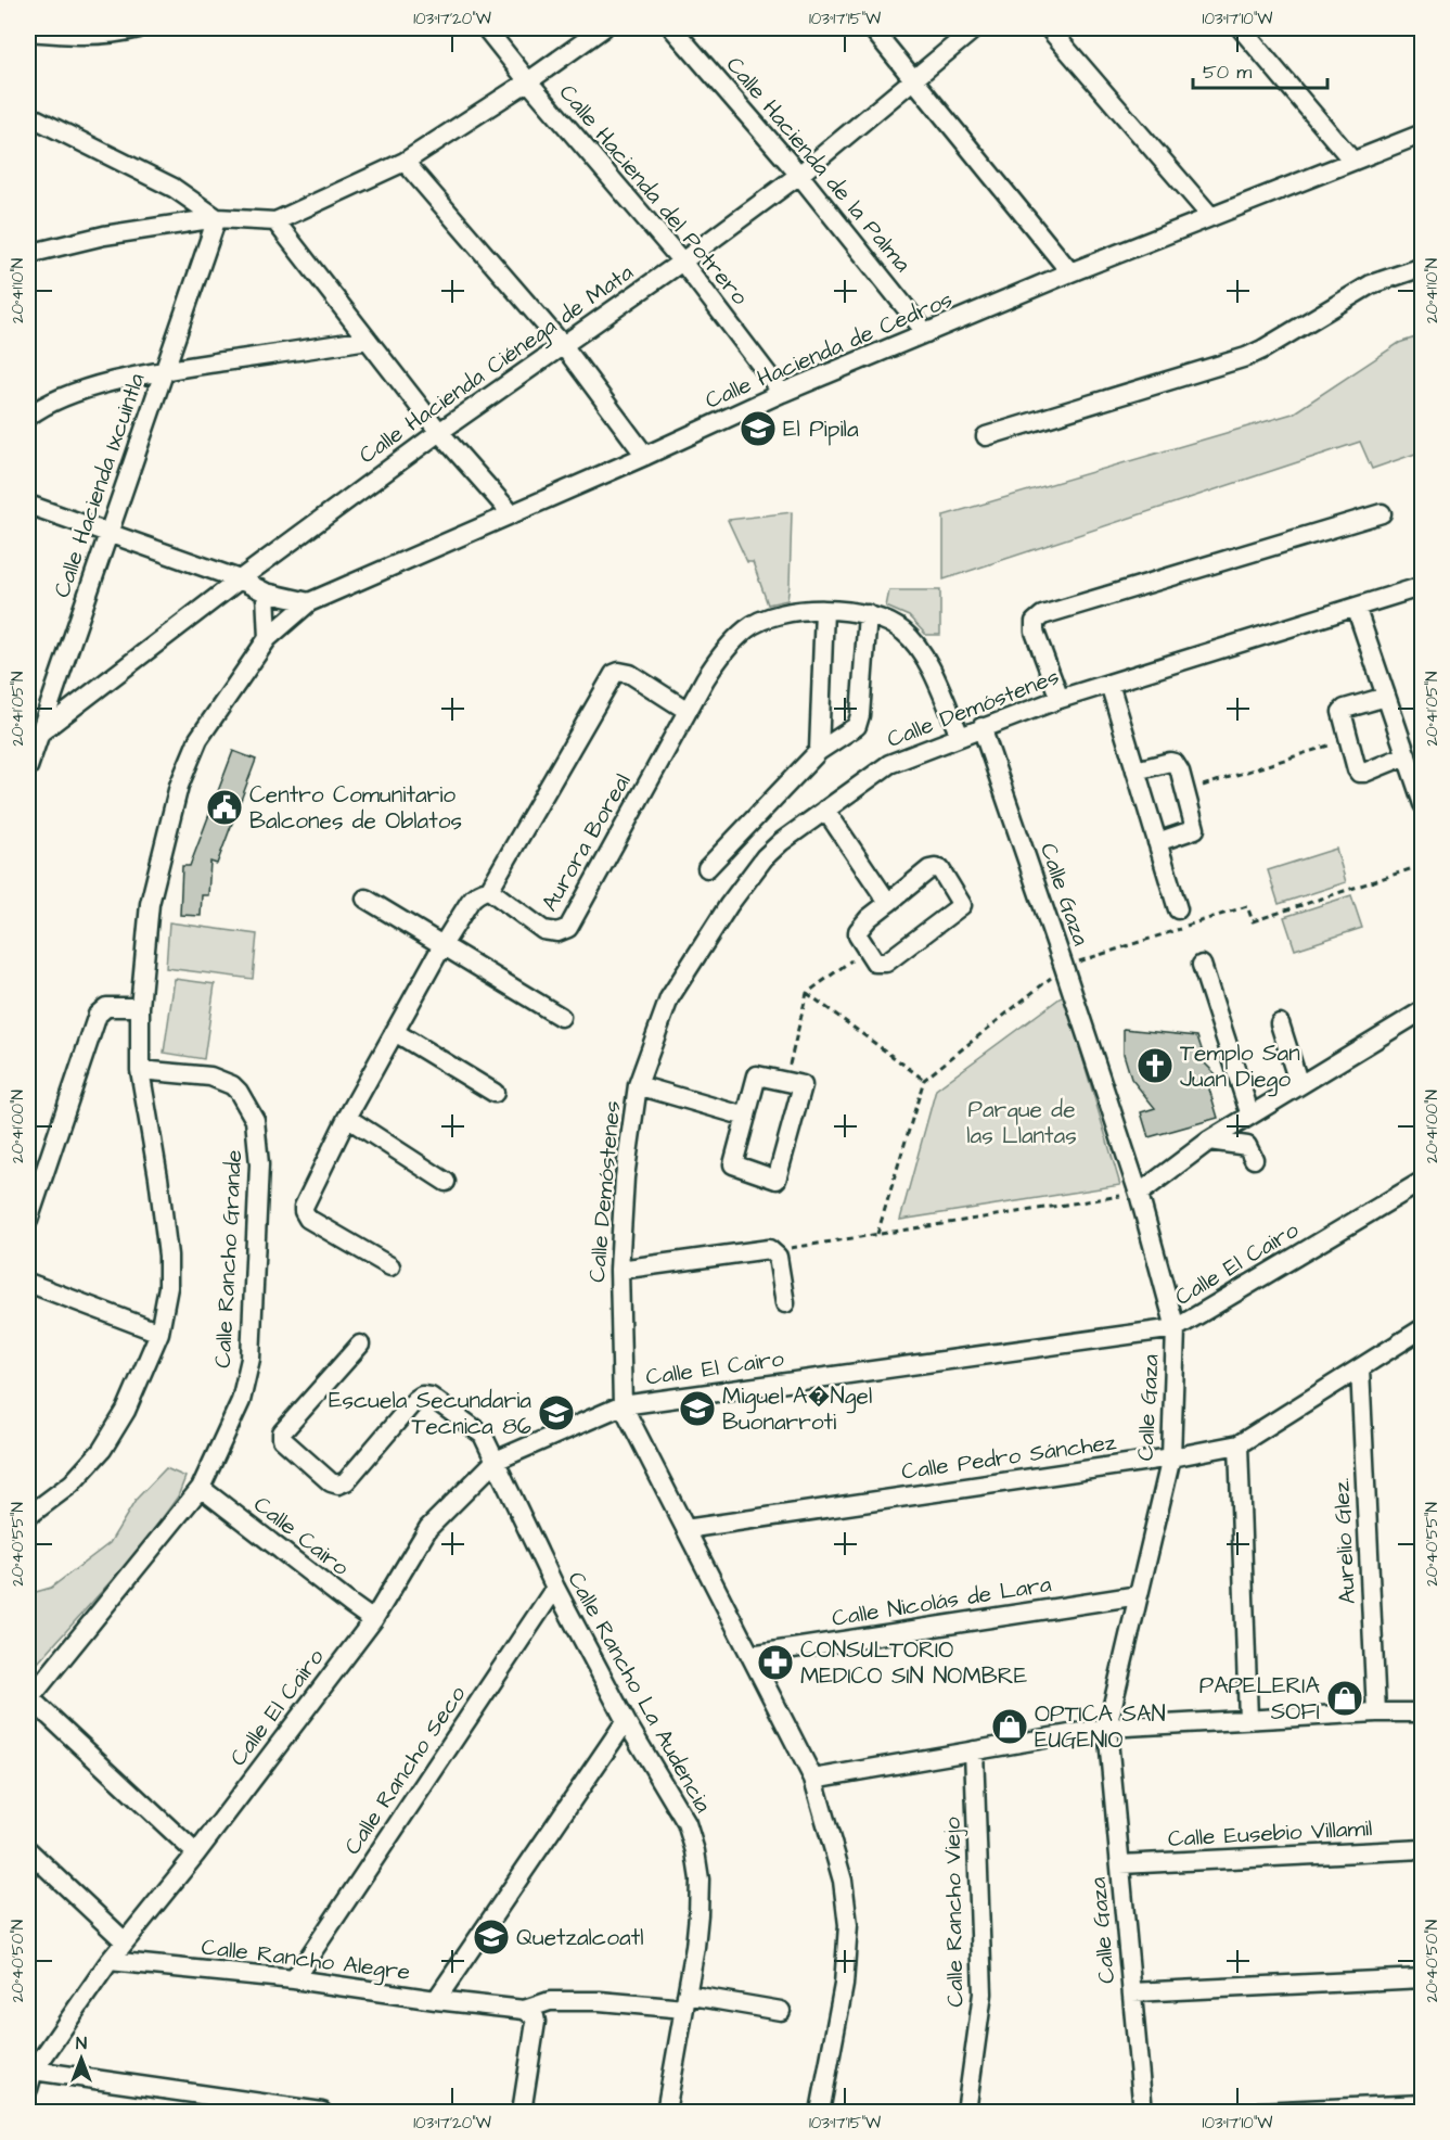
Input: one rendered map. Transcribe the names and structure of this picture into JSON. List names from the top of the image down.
{
  "streets": {
    "street": [
      "Calle Hacienda de la Palma",
      "Calle Hacienda del Potrero",
      "Calle Hacienda de Cedros",
      "Calle Hacienda Ciénega de Mata",
      "Calle Hacienda Ixcuintla",
      "Calle Demóstenes",
      "Aurora Boreal",
      "Calle Gaza",
      "Calle Rancho Grande",
      "Calle El Cairo",
      "Calle Pedro Sánchez",
      "Calle Cairo",
      "Aurelio Glez.",
      "Calle Nicolás de Lara",
      "Calle Rancho La Audencia",
      "Calle Rancho Seco",
      "Calle Eusebio Villamil",
      "Calle Rancho Viejo",
      "Calle Rancho Alegre"
    ]
  },
  "crossings": [
    ["Calle Hacienda de la Palma", "Calle Hacienda de Cedros"],
    ["Calle Hacienda de la Palma", "Calle Hacienda Ciénega de Mata"],
    ["Calle Hacienda del Potrero", "Calle Hacienda de Cedros"],
    ["Calle Hacienda del Potrero", "Calle Hacienda Ciénega de Mata"],
    ["Calle Hacienda de Cedros", "Calle Rancho Grande"],
    ["Calle Hacienda Ciénega de Mata", "Calle Hacienda Ixcuintla"],
    ["Calle Demóstenes", "Aurora Boreal"],
    ["Calle Demóstenes", "Calle Gaza"],
    ["Calle Demóstenes", "Calle El Cairo"],
    ["Calle Demóstenes", "Calle Pedro Sánchez"],
    ["Calle Demóstenes", "Calle Nicolás de Lara"],
    ["Calle Gaza", "Calle El Cairo"],
    ["Calle Gaza", "Calle Pedro Sánchez"],
    ["Calle Gaza", "Calle Nicolás de Lara"],
    ["Calle Gaza", "Calle Eusebio Villamil"],
    ["Calle Rancho Grande", "Calle Cairo"],
    ["Calle El Cairo", "Calle Cairo"],
    ["Calle El Cairo", "Calle Rancho La Audencia"],
    ["Calle El Cairo", "Calle Rancho Alegre"],
    ["Calle Pedro Sánchez", "Aurelio Glez."],
    ["Calle Rancho La Audencia", "Calle Rancho Seco"],
    ["Calle Rancho Seco", "Calle Rancho Alegre"]
  ],
  "parks": ["Parque de las Llantas"],
  "places": {
    "school or university": [
      "El Pipila",
      "Miguel A�Ngel Buonarroti",
      "Escuela Secundaria Tecnica 86",
      "Quetzalcoatl"
    ],
    "public building": ["Centro Comunitario Balcones de Oblatos"],
    "church": ["Templo San Juan Diego"],
    "pharmacy": ["CONSULTORIO MEDICO SIN NOMBRE"],
    "shop": ["PAPELERIA SOFI", "OPTICA SAN EUGENIO"]
  },
  "scale_bar": "50 m",
  "north": "top",
  "coordinates": [
    "103°17'20\"W",
    "103°17'15\"W",
    "103°17'10\"W",
    "20°41'10\"N",
    "20°41'05\"N",
    "20°41'00\"N",
    "20°40'55\"N",
    "20°40'50\"N"
  ]
}
